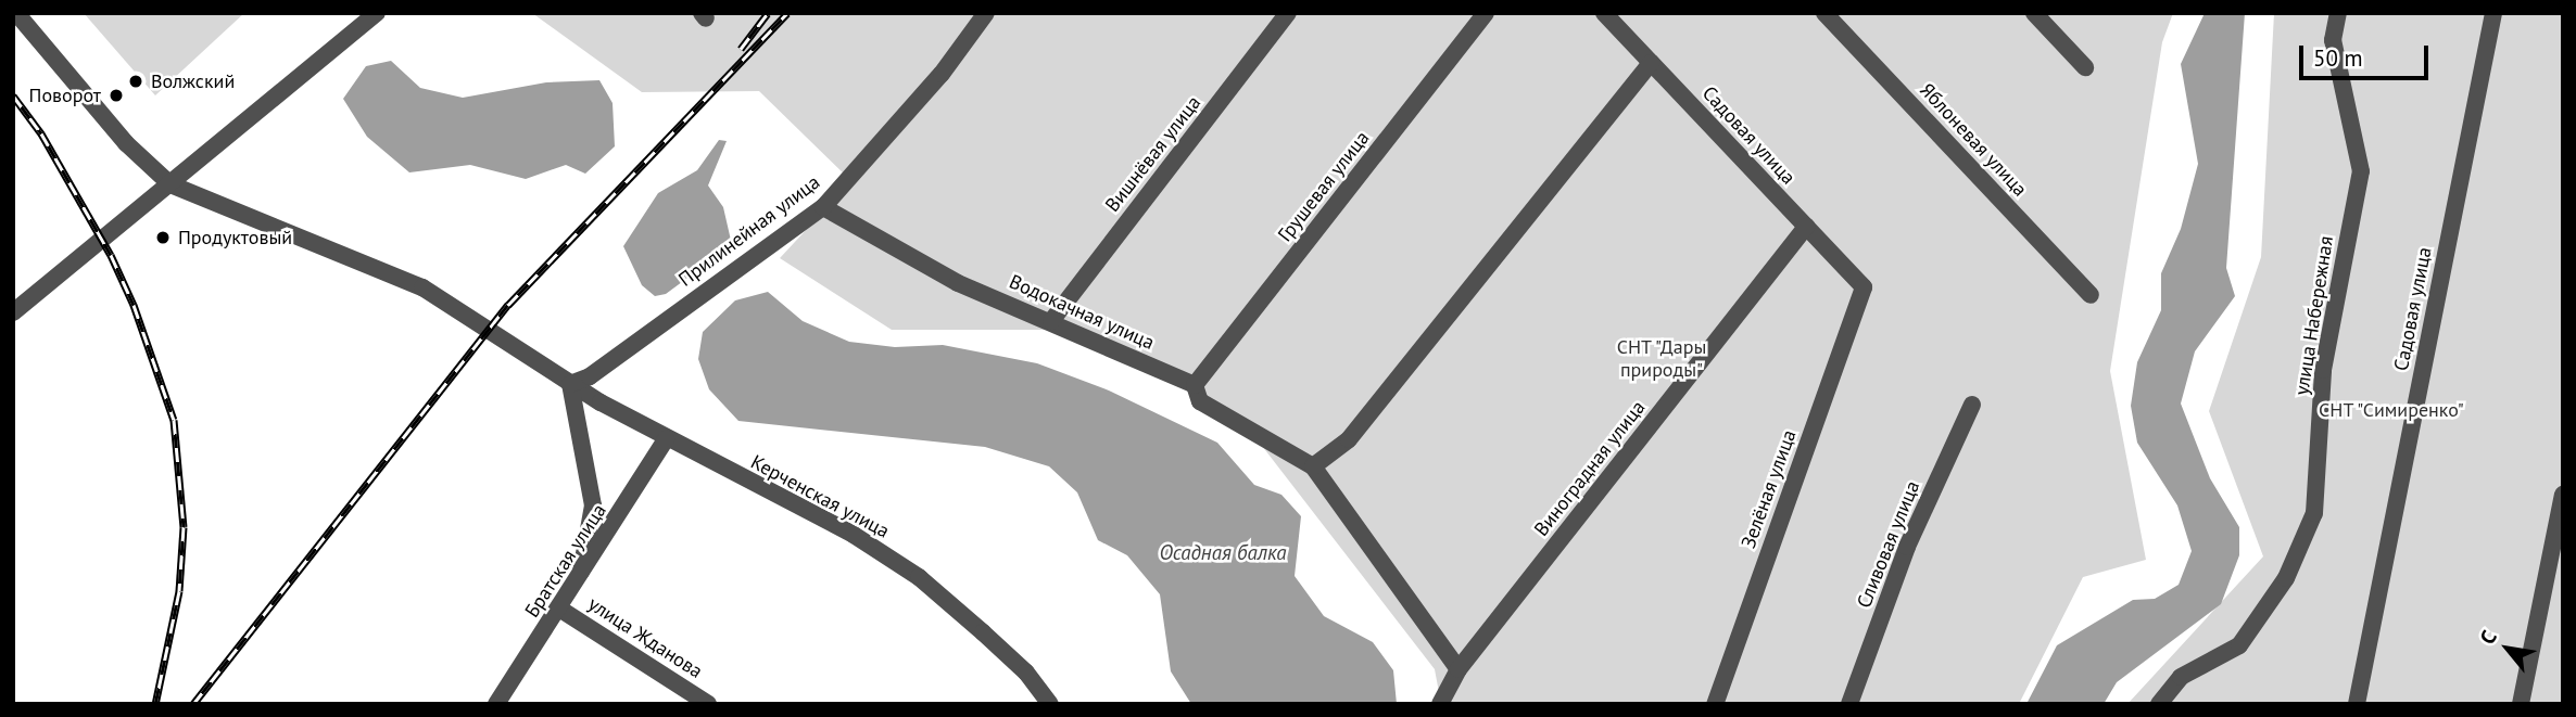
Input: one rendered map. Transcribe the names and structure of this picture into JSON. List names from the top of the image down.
{
  "streets": {
    "street": [
      "Садовая улица",
      "Яблоневая улица",
      "Вишнёвая улица",
      "Грушевая улица",
      "Прилинейная улица",
      "Водокачная улица",
      "улица Набережная",
      "Виноградная улица",
      "Зелёная улица",
      "Керченская улица",
      "Сливовая улица",
      "Братская улица",
      "улица Жданова"
    ]
  },
  "crossings": [
    ["Садовая улица", "Виноградная улица"],
    ["Садовая улица", "Зелёная улица"],
    ["Вишнёвая улица", "Водокачная улица"],
    ["Грушевая улица", "Водокачная улица"],
    ["Прилинейная улица", "Водокачная улица"],
    ["Прилинейная улица", "Керченская улица"],
    ["Водокачная улица", "Виноградная улица"],
    ["Керченская улица", "Братская улица"],
    ["Братская улица", "улица Жданова"]
  ],
  "water": ["Осадная балка"],
  "parks": ["СНТ \"Дары природы\"", "СНТ \"Симиренко\""],
  "places": ["Волжский", "Поворот", "Продуктовый"],
  "scale_bar": "50 m",
  "north": "top left"
}
